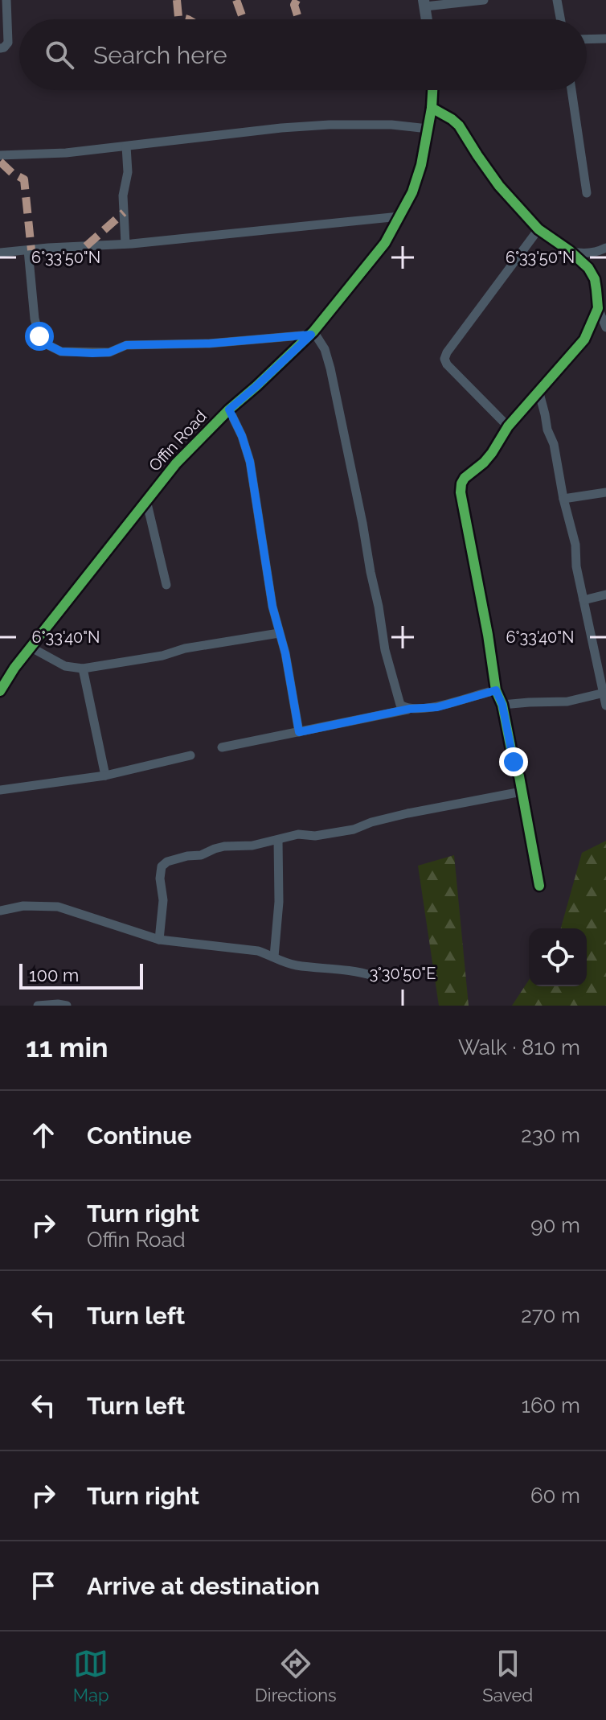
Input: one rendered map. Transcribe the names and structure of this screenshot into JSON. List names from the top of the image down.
{
  "streets": {
    "street": ["Offin Road"]
  },
  "scale_bar": "100 m",
  "page": {
    "search": "Search here",
    "scale": "100 m",
    "heading": ["11 min", "Walk · 810 m"],
    "list": [
      ["Continue", "230 m"],
      ["Turn right", "Offin Road", "90 m"],
      ["Turn left", "270 m"],
      ["Turn left", "160 m"],
      ["Turn right", "60 m"],
      "Arrive at destination"
    ],
    "nav": ["Map", "Directions", "Saved"]
  },
  "coordinates": ["6°33'50\"N", "6°33'40\"N", "3°30'50\"E"]
}
